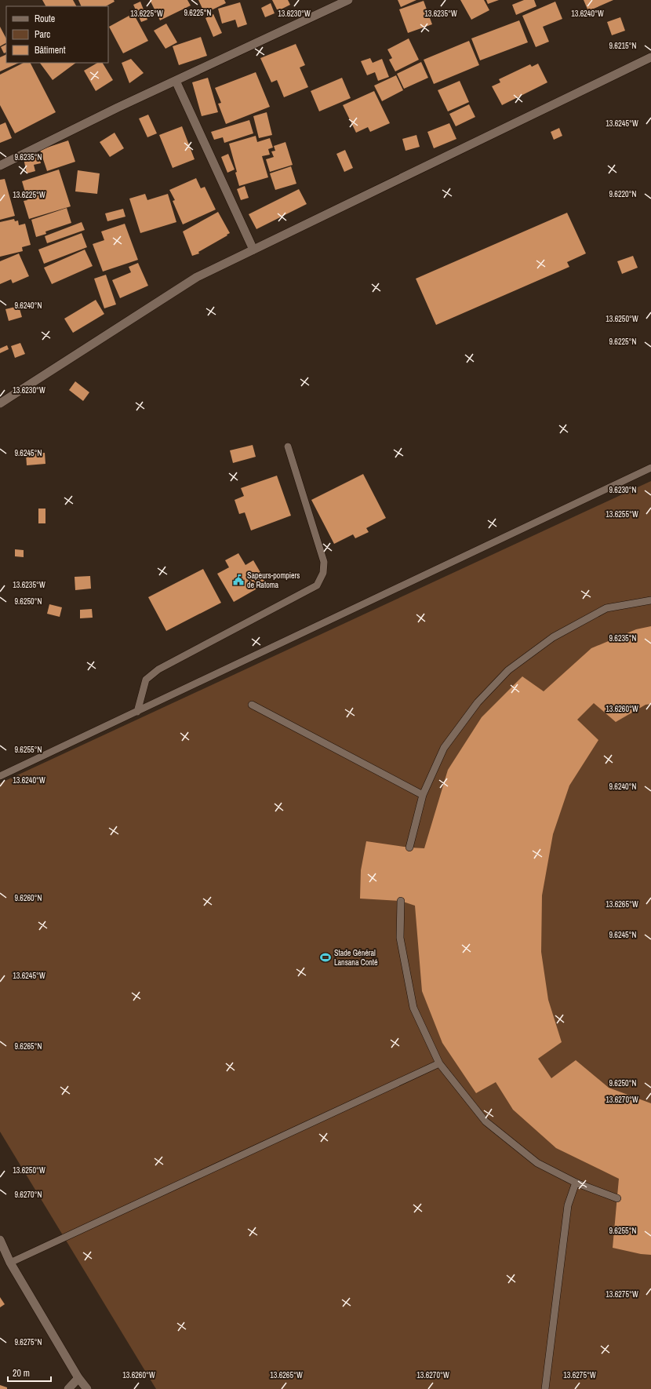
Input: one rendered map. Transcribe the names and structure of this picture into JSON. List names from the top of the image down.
{
  "places": {
    "public building": ["Sapeurs-pompiers de Ratoma"],
    "sports": ["Stade Général Lansana Conté"]
  },
  "legend": ["Route", "Parc", "Bâtiment"],
  "scale_bar": "20 m",
  "coordinates": [
    "9.6225°N",
    "13.6225°W",
    "13.6230°W",
    "13.6235°W",
    "13.6240°W",
    "9.6215°N",
    "13.6245°W",
    "9.6235°N",
    "9.6220°N",
    "9.6240°N",
    "13.6250°W",
    "9.6245°N",
    "9.6230°N",
    "13.6255°W",
    "9.6250°N",
    "13.6260°W",
    "9.6255°N",
    "9.6260°N",
    "13.6265°W",
    "9.6265°N",
    "13.6270°W",
    "9.6270°N",
    "13.6275°W",
    "9.6275°N"
  ]
}
